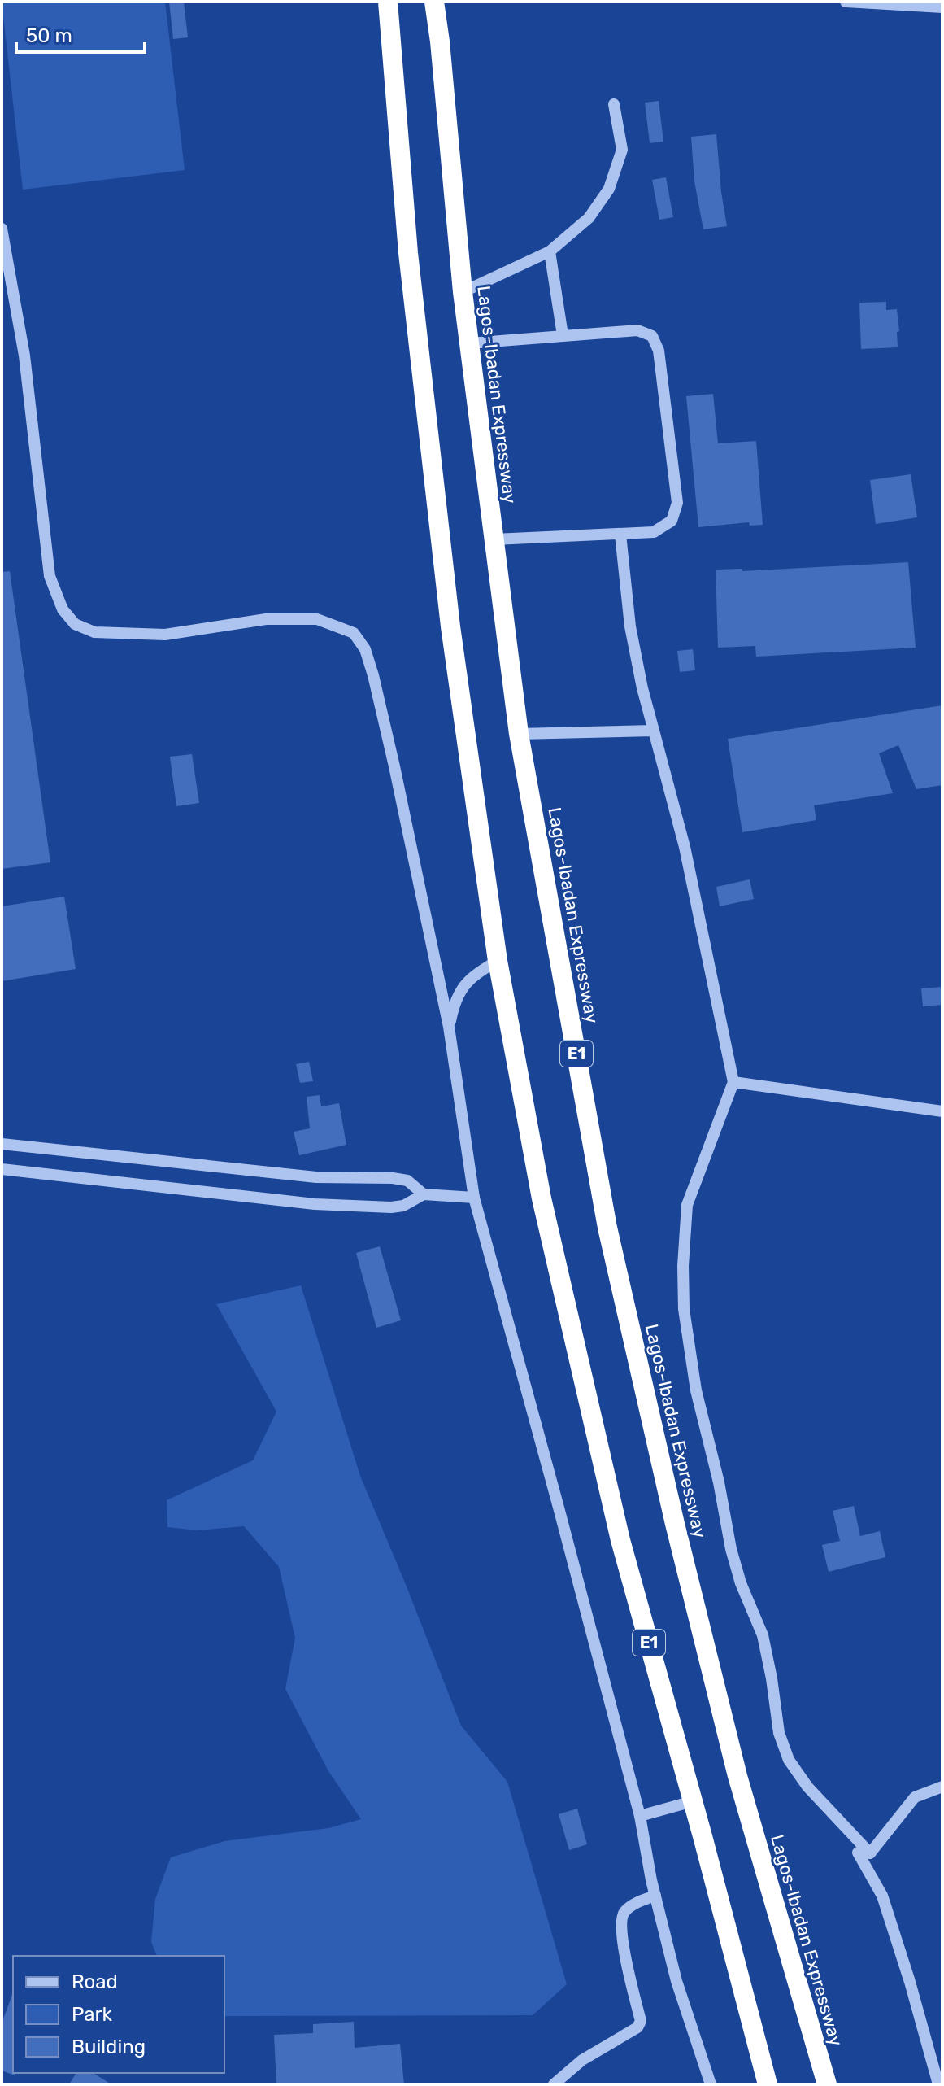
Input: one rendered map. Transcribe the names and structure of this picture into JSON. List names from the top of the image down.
{
  "streets": {
    "highway": ["Lagos-Ibadan Expressway", "E1"]
  },
  "legend": ["Road", "Park", "Building"],
  "scale_bar": "50 m"
}
